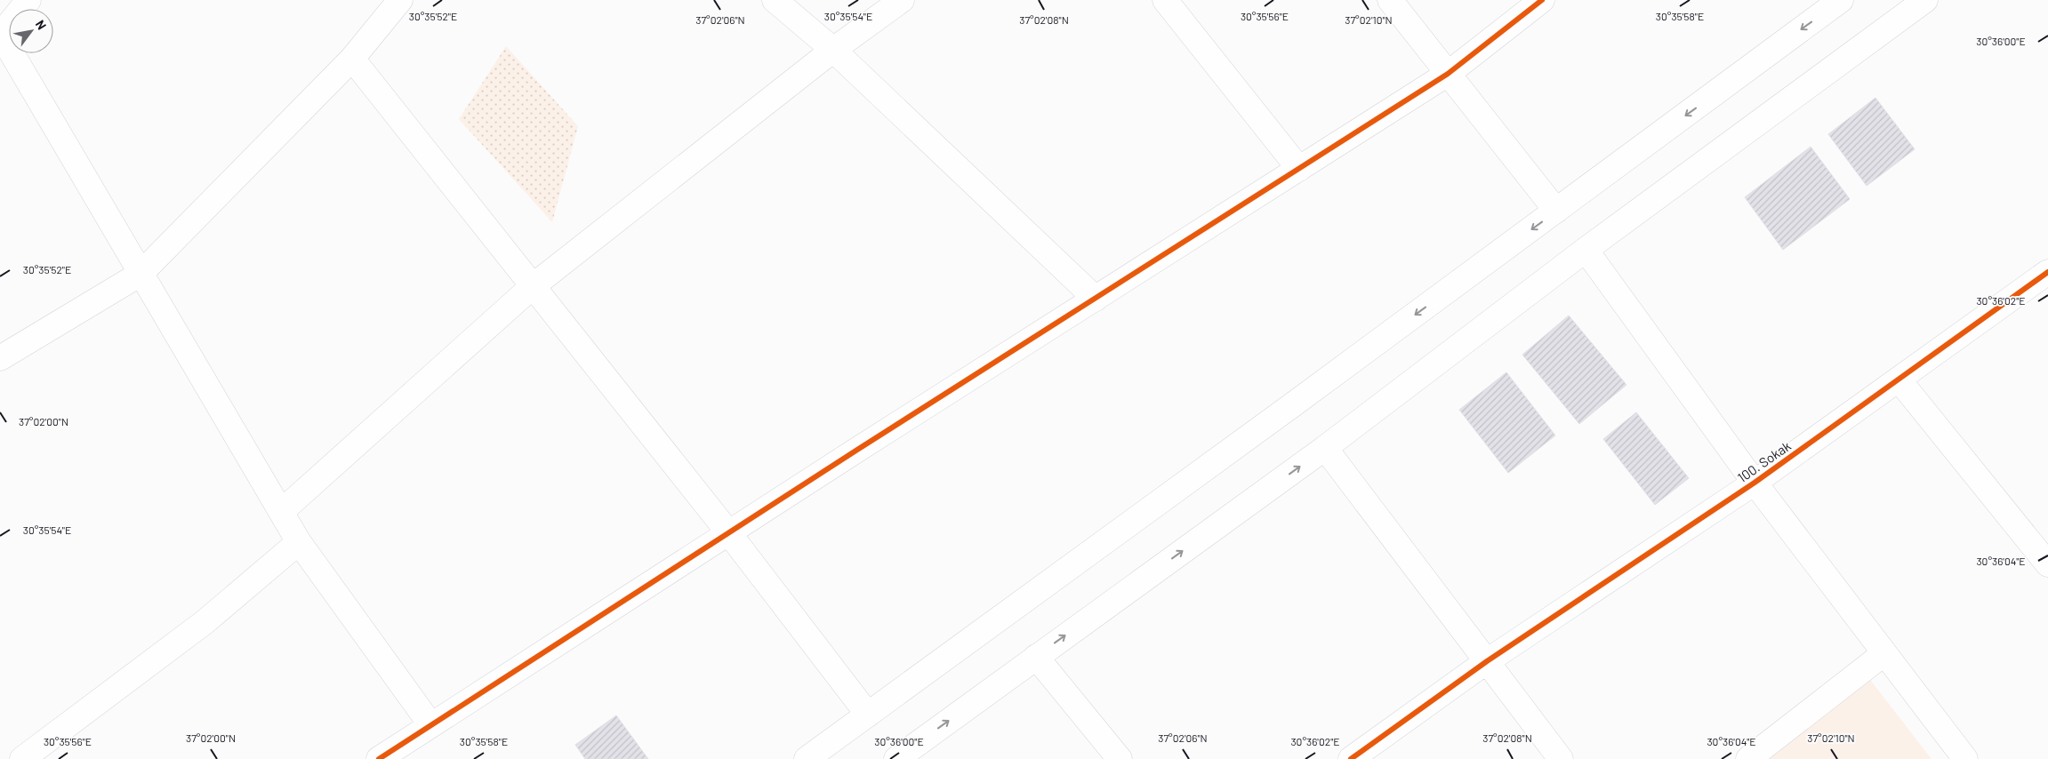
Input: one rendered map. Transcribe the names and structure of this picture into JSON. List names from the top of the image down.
{
  "streets": {
    "street": ["100. Sokak"]
  },
  "north": "top right",
  "coordinates": [
    "30°35'52\"E",
    "30°35'56\"E",
    "30°35'54\"E",
    "30°35'58\"E",
    "37°02'06\"N",
    "37°02'08\"N",
    "37°02'10\"N",
    "30°36'00\"E",
    "30°36'02\"E",
    "37°02'00\"N",
    "30°36'04\"E"
  ]
}
